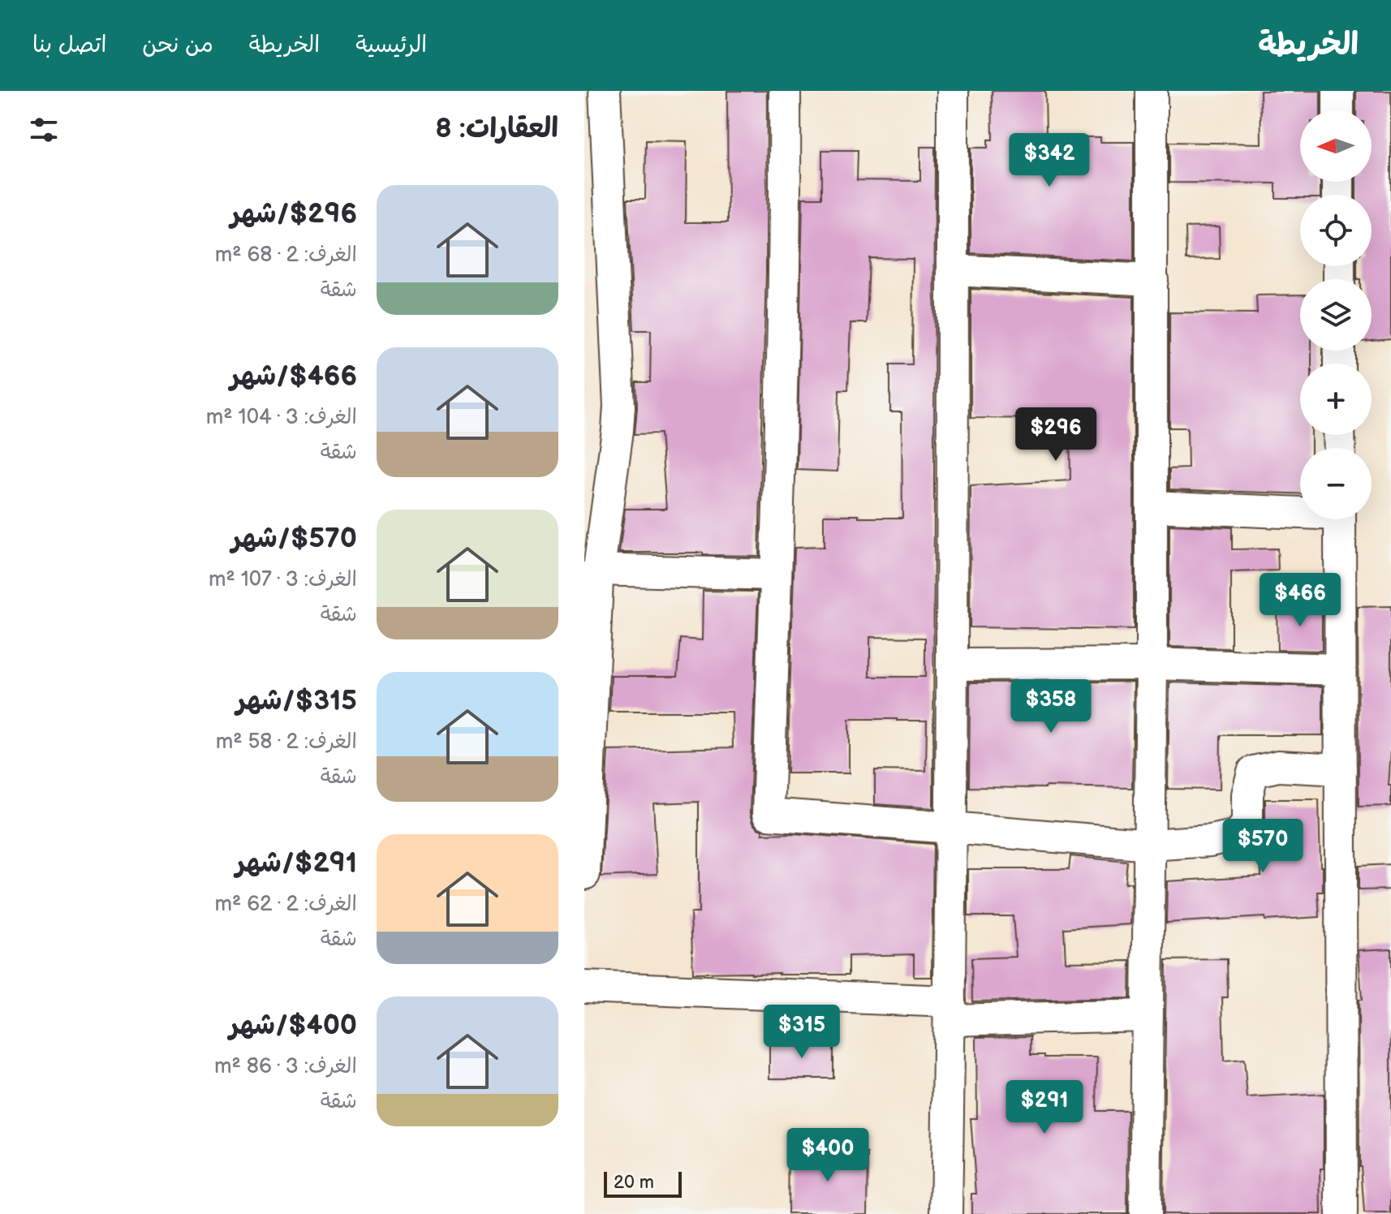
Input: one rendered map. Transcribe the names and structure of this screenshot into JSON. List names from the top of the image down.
{
  "scale_bar": "20 m",
  "north": "left",
  "page": {
    "header": "الخريطة",
    "nav": [
      "الرئيسية",
      "الخريطة",
      "من نحن",
      "اتصل بنا"
    ],
    "heading": "العقارات: 8",
    "map_buttons": ["+", "−"],
    "price": [
      "$342",
      "$296",
      "$466",
      "$358",
      "$570",
      "$315",
      "$291",
      "$400"
    ],
    "list": [
      {
        "name": "$296/شهر",
        "note": "الغرف: 2 · 68 m² · شقة"
      },
      {
        "name": "$466/شهر",
        "note": "الغرف: 3 · 104 m² · شقة"
      },
      {
        "name": "$570/شهر",
        "note": "الغرف: 3 · 107 m² · شقة"
      },
      {
        "name": "$315/شهر",
        "note": "الغرف: 2 · 58 m² · شقة"
      },
      {
        "name": "$291/شهر",
        "note": "الغرف: 2 · 62 m² · شقة"
      },
      {
        "name": "$400/شهر",
        "note": "الغرف: 3 · 86 m² · شقة"
      }
    ],
    "scale": "20 m"
  }
}
